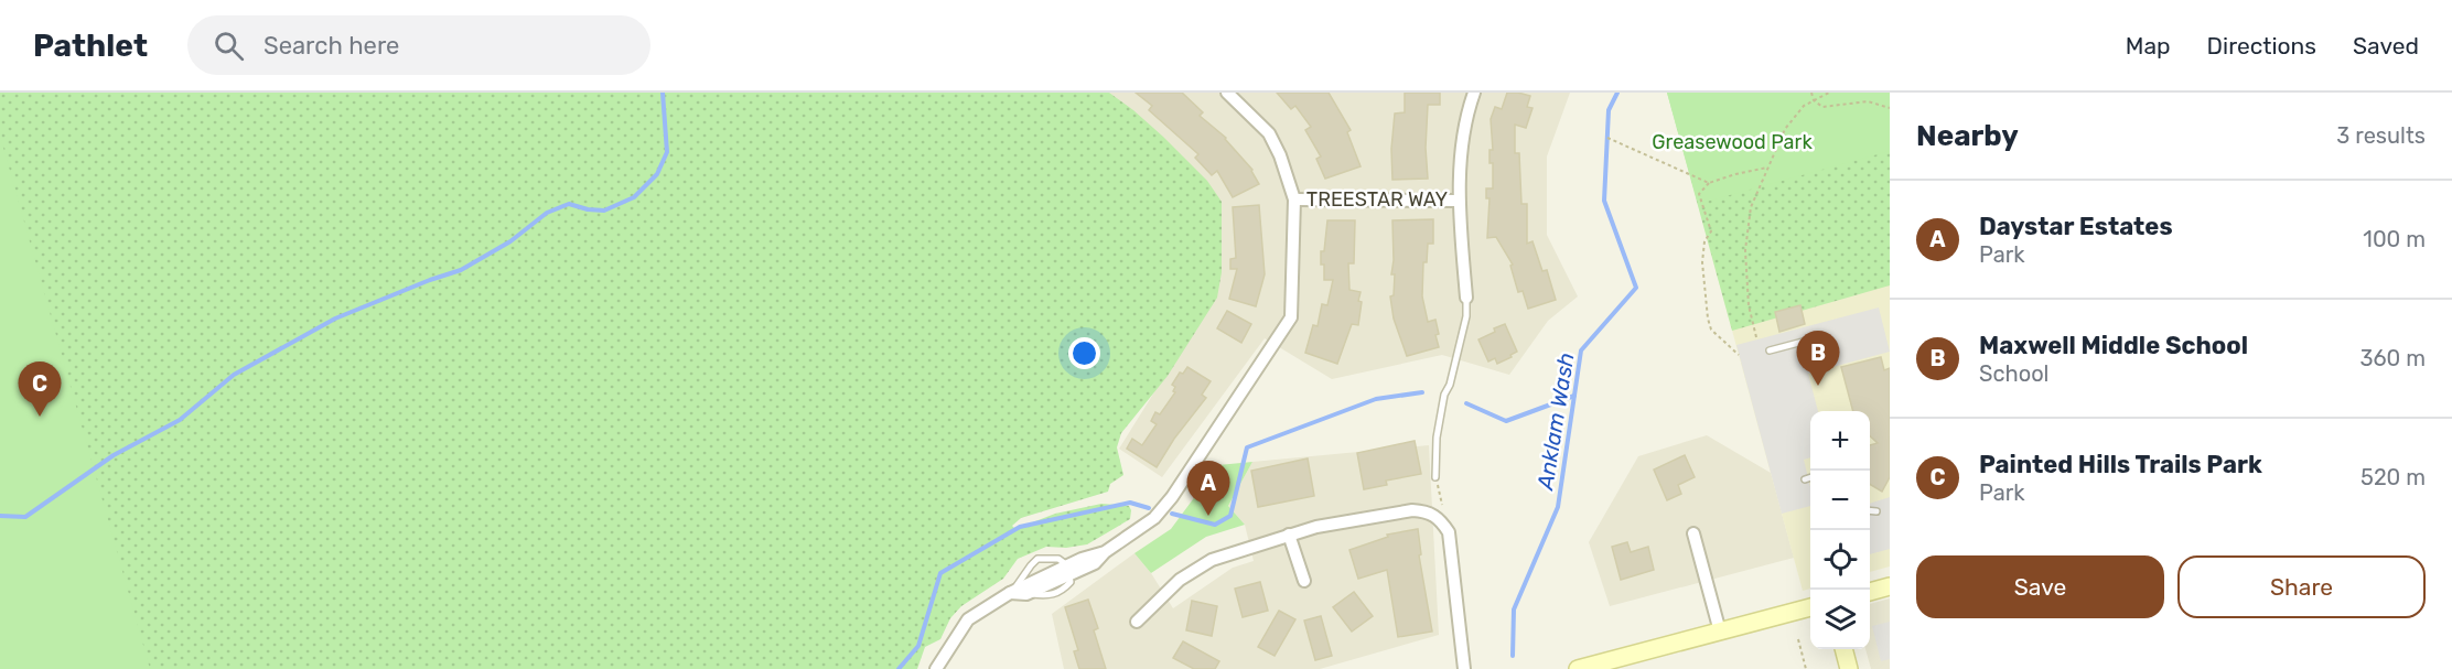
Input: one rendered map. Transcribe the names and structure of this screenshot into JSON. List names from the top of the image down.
{
  "streets": {
    "street": ["TREESTAR WAY"]
  },
  "water": ["Anklam Wash"],
  "parks": ["Greasewood Park"],
  "page": {
    "header": "Pathlet",
    "search": "Search here",
    "nav": ["Map", "Directions", "Saved"],
    "heading": ["Nearby", "3 results"],
    "list": [
      {
        "mark": "A",
        "name": "Daystar Estates",
        "note": "Park",
        "value": "100 m"
      },
      {
        "mark": "B",
        "name": "Maxwell Middle School",
        "note": "School",
        "value": "360 m"
      },
      {
        "mark": "C",
        "name": "Painted Hills Trails Park",
        "note": "Park",
        "value": "520 m"
      }
    ],
    "pins": ["B", "C", "A"],
    "map_buttons": ["+", "−"],
    "buttons": ["Save", "Share"]
  }
}
